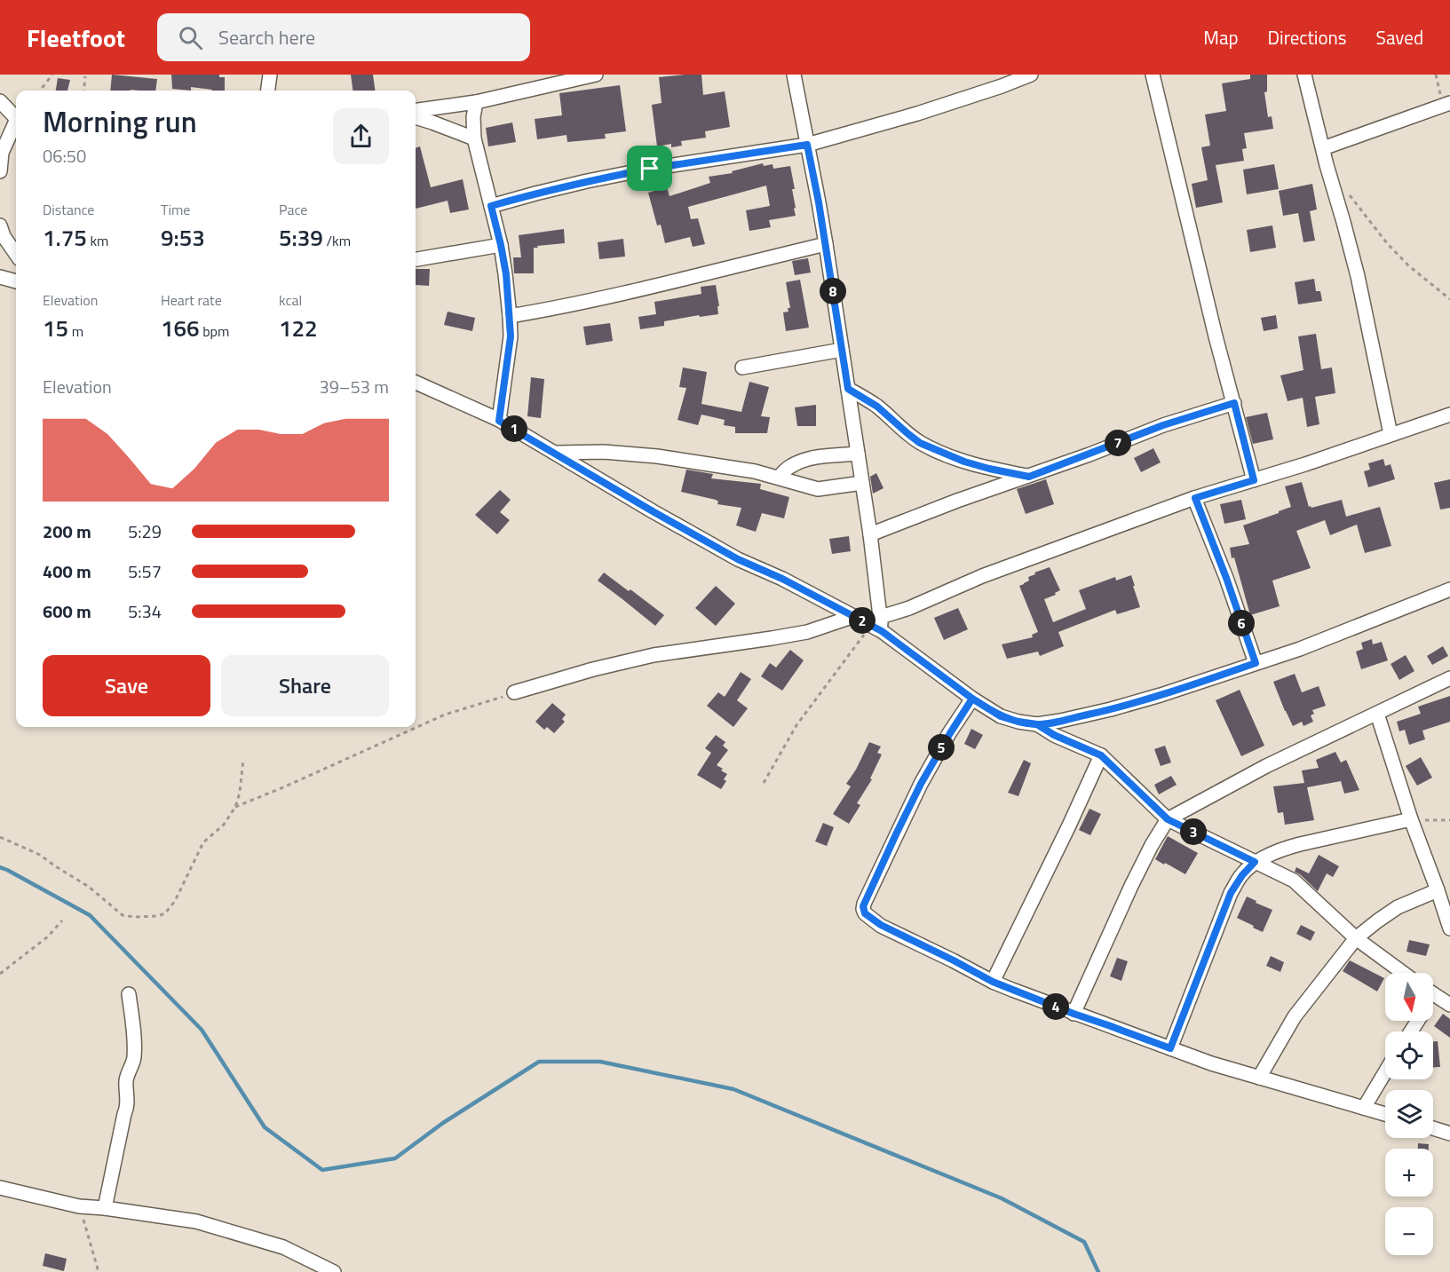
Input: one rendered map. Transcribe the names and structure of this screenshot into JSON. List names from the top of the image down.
{
  "north": "bottom",
  "page": {
    "header": "Fleetfoot",
    "search": "Search here",
    "nav": ["Map", "Directions", "Saved"],
    "heading": ["Morning run", "06:50"],
    "stats": [
      ["Distance", "1.75 km"],
      ["Time", "9:53"],
      ["Pace", "5:39 /km"],
      ["Elevation", "15 m"],
      ["Heart rate", "166 bpm"],
      ["kcal", "122"]
    ],
    "pins": [
      "8",
      "1",
      "7",
      "2",
      "6",
      "5",
      "3",
      "4"
    ],
    "chart": ["Elevation", "39–53 m"],
    "list": [
      {
        "name": "200 m",
        "note": "5:29"
      },
      {
        "name": "400 m",
        "note": "5:57"
      },
      {
        "name": "600 m",
        "note": "5:34"
      }
    ],
    "buttons": ["Save", "Share"],
    "map_buttons": ["+", "−"]
  }
}
